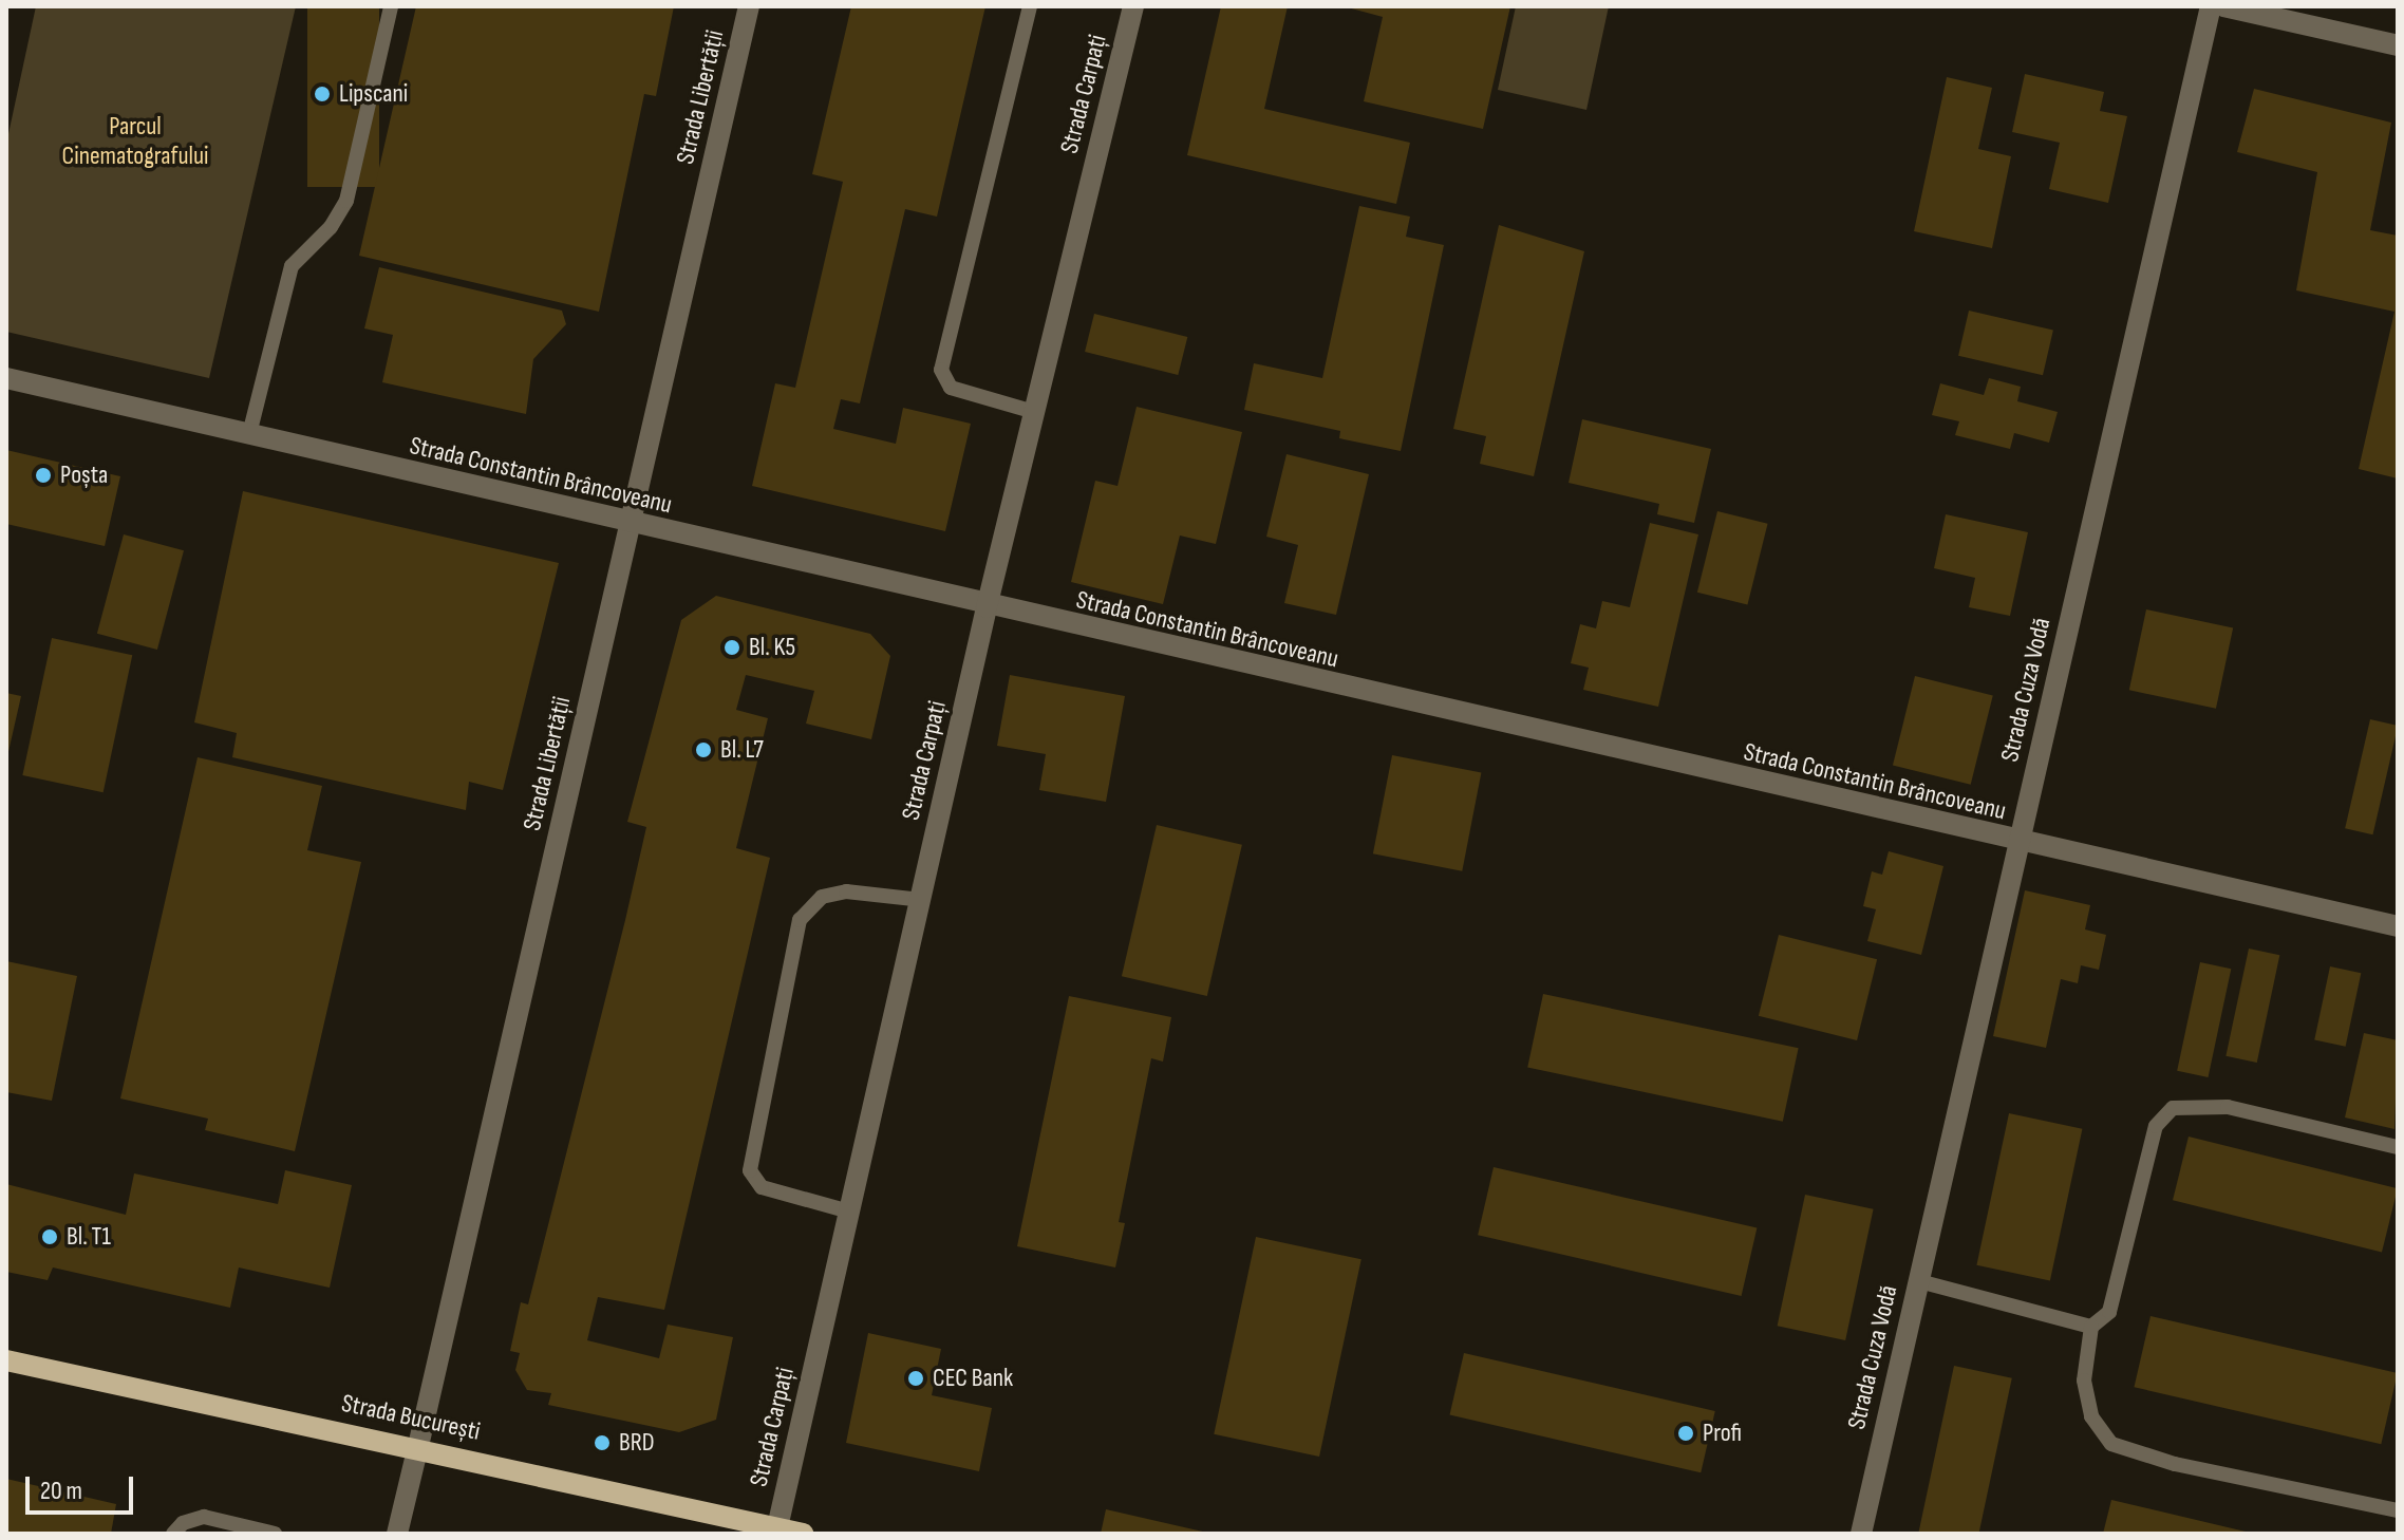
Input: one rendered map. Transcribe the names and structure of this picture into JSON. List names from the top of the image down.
{
  "streets": {
    "main road": ["Strada București"],
    "street": [
      "Strada Carpați",
      "Strada Libertății",
      "Strada Constantin Brâncoveanu",
      "Strada Cuza Vodă"
    ]
  },
  "crossings": [
    ["Strada Carpați", "Strada Constantin Brâncoveanu"],
    ["Strada Carpați", "Strada București"],
    ["Strada Libertății", "Strada Constantin Brâncoveanu"],
    ["Strada Libertății", "Strada București"],
    ["Strada Constantin Brâncoveanu", "Strada Cuza Vodă"]
  ],
  "parks": ["Parcul Cinematografului"],
  "places": [
    "Lipscani",
    "Poșta",
    "Bl. K5",
    "Bl. L7",
    "Bl. T1",
    "CEC Bank",
    "Profi",
    "BRD"
  ],
  "scale_bar": "20 m"
}
